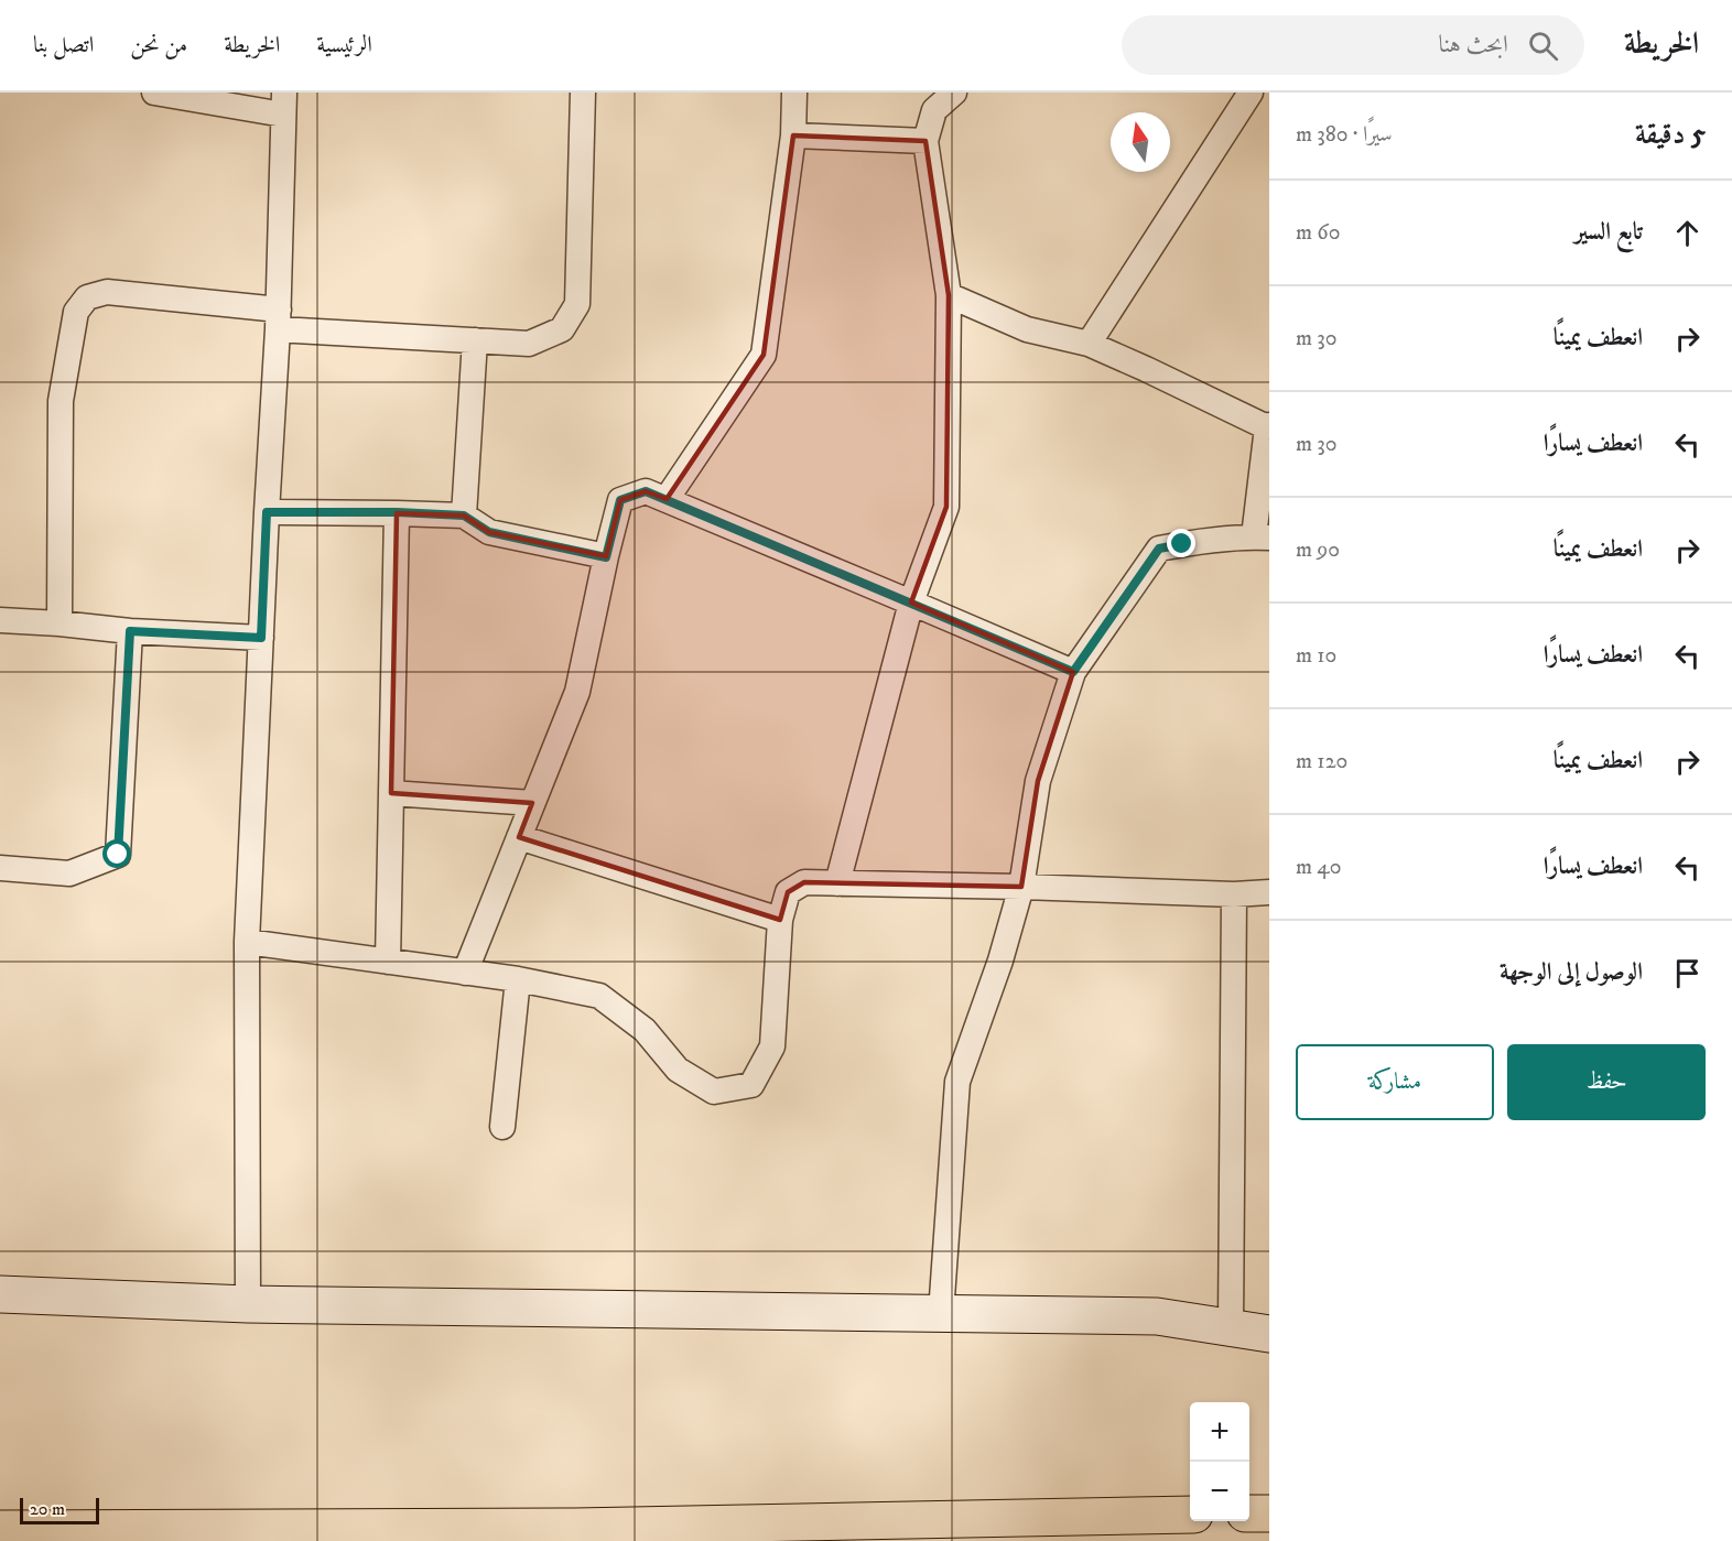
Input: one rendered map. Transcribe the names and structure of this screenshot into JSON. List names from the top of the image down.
{
  "scale_bar": "20 m",
  "north": "top",
  "page": {
    "header": "الخريطة",
    "search": "ابحث هنا",
    "nav": [
      "الرئيسية",
      "الخريطة",
      "من نحن",
      "اتصل بنا"
    ],
    "heading": ["5 دقيقة", "سيرًا · 380 m"],
    "list": [
      ["تابع السير", "60 m"],
      ["انعطف يمينًا", "30 m"],
      ["انعطف يسارًا", "30 m"],
      ["انعطف يمينًا", "90 m"],
      ["انعطف يسارًا", "10 m"],
      ["انعطف يمينًا", "120 m"],
      ["انعطف يسارًا", "40 m"],
      "الوصول إلى الوجهة"
    ],
    "buttons": ["حفظ", "مشاركة"],
    "map_buttons": ["+", "−"],
    "scale": "20 m"
  }
}
